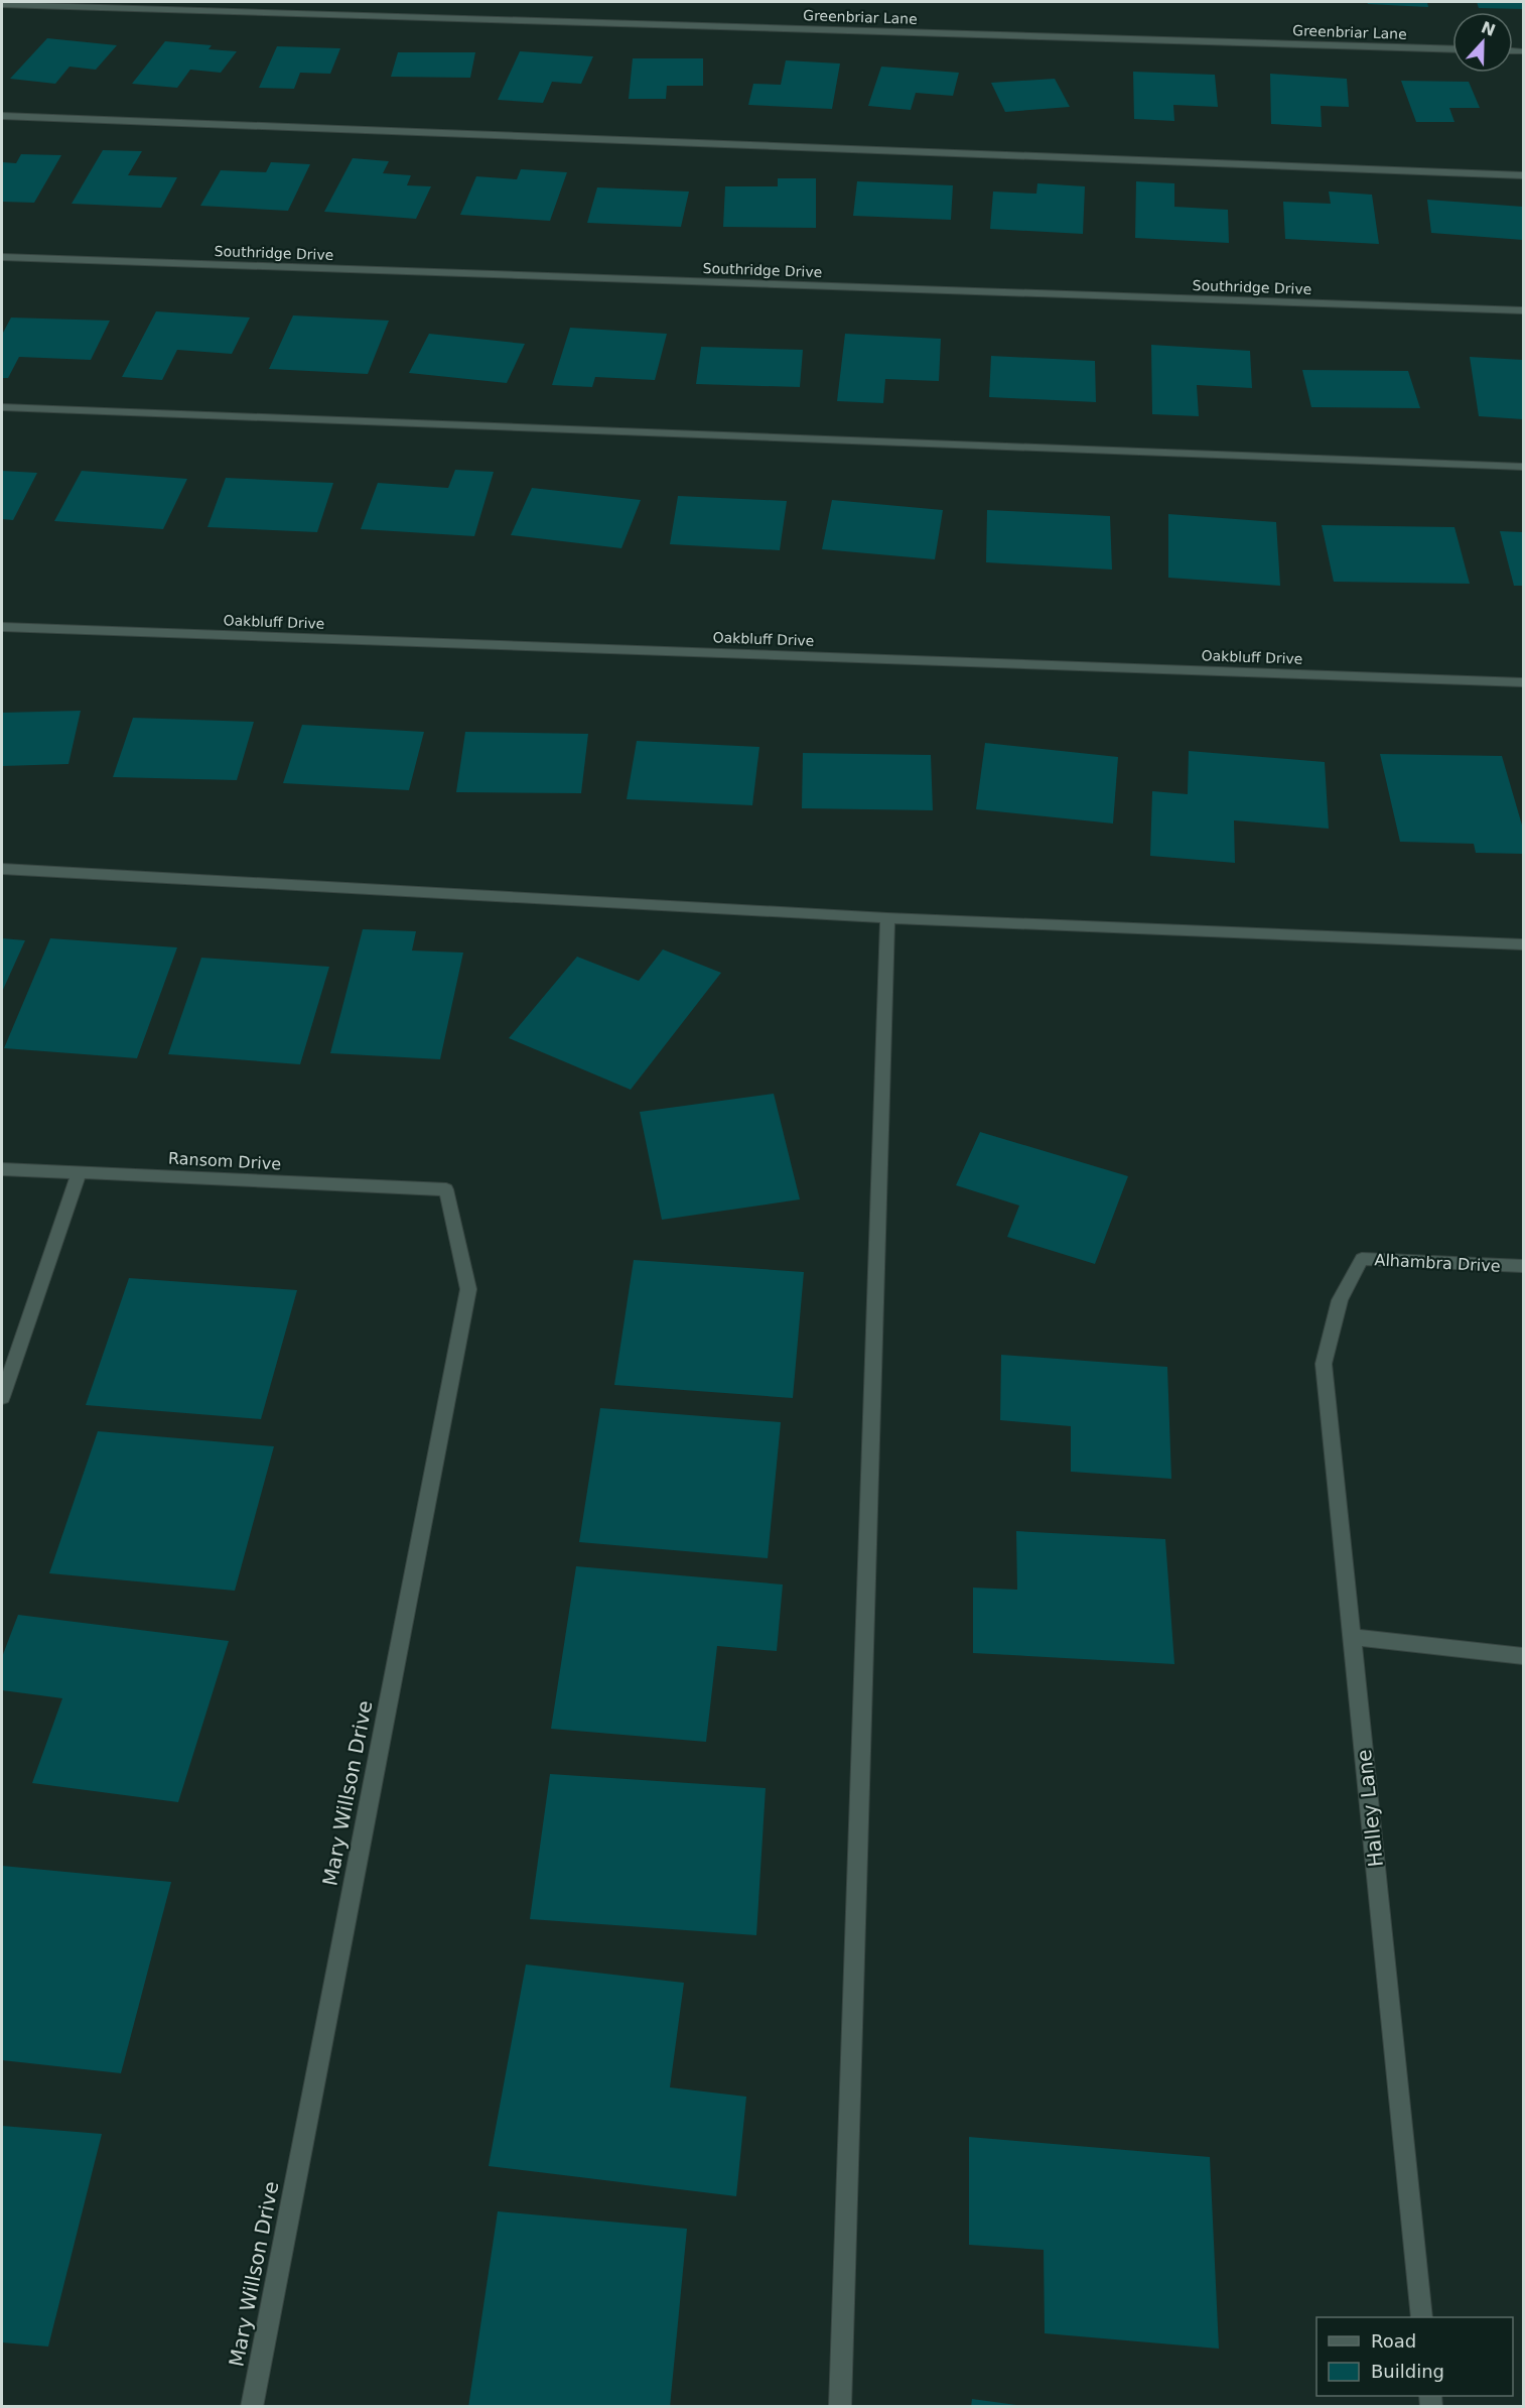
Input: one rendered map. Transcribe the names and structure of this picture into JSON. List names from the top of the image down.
{
  "streets": {
    "street": [
      "Greenbriar Lane",
      "Southridge Drive",
      "Oakbluff Drive",
      "Ransom Drive",
      "Alhambra Drive",
      "Mary Willson Drive",
      "Halley Lane"
    ]
  },
  "crossings": [
    ["Ransom Drive", "Mary Willson Drive"],
    ["Alhambra Drive", "Halley Lane"]
  ],
  "legend": ["Road", "Building"],
  "north": "top"
}
